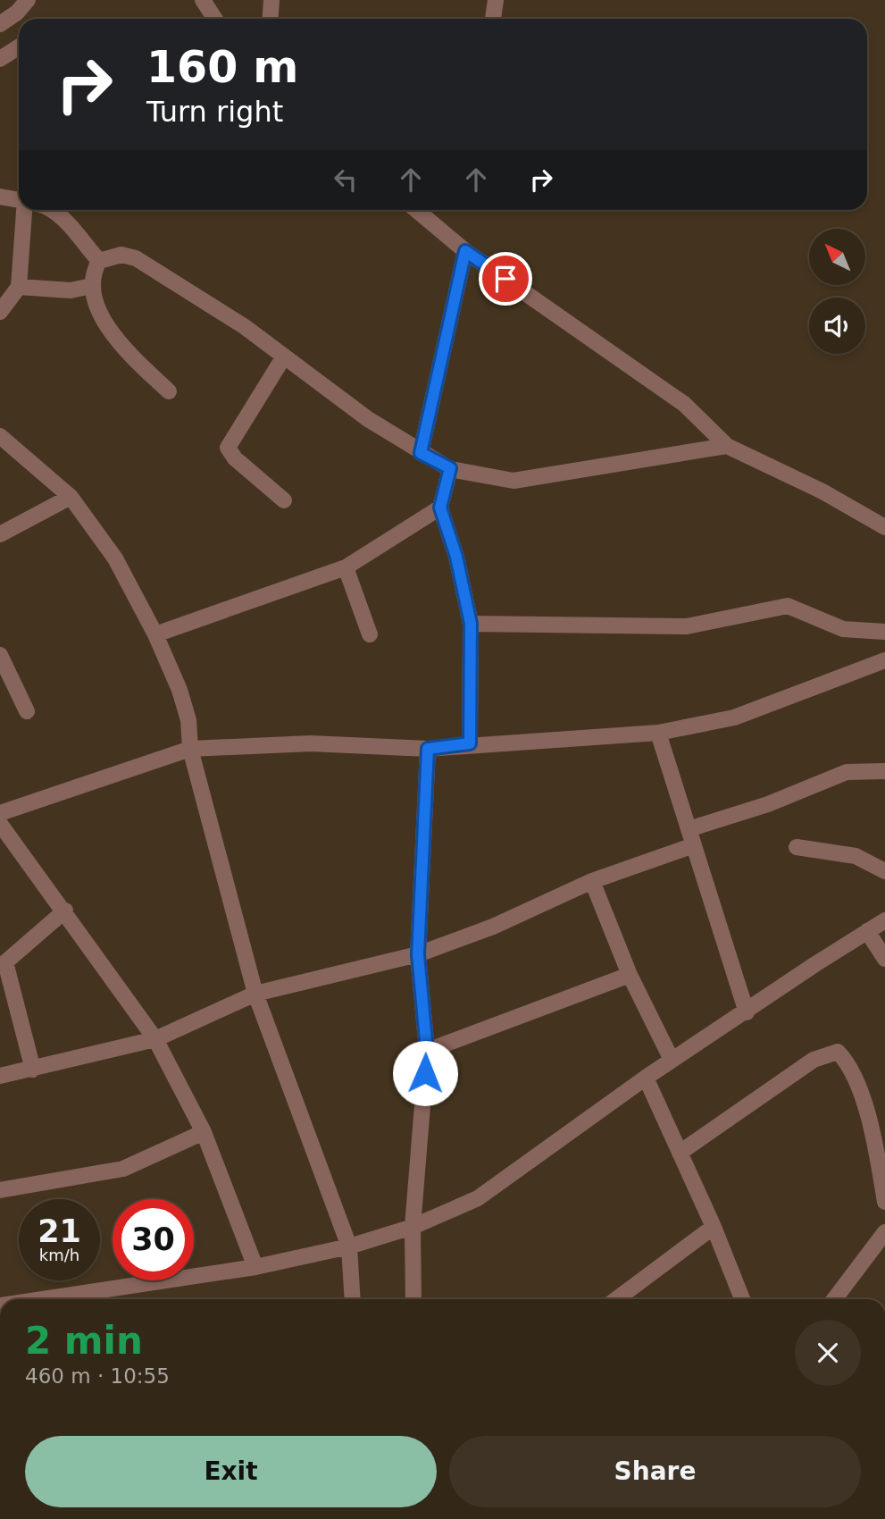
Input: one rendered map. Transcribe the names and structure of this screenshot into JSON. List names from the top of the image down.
{
  "north": "top left",
  "page": {
    "turn": ["160 m", "Turn right"],
    "speed": "21 km/h",
    "limit": "30",
    "heading": ["2 min", "460 m · 10:55"],
    "buttons": ["Exit", "Share"]
  }
}
